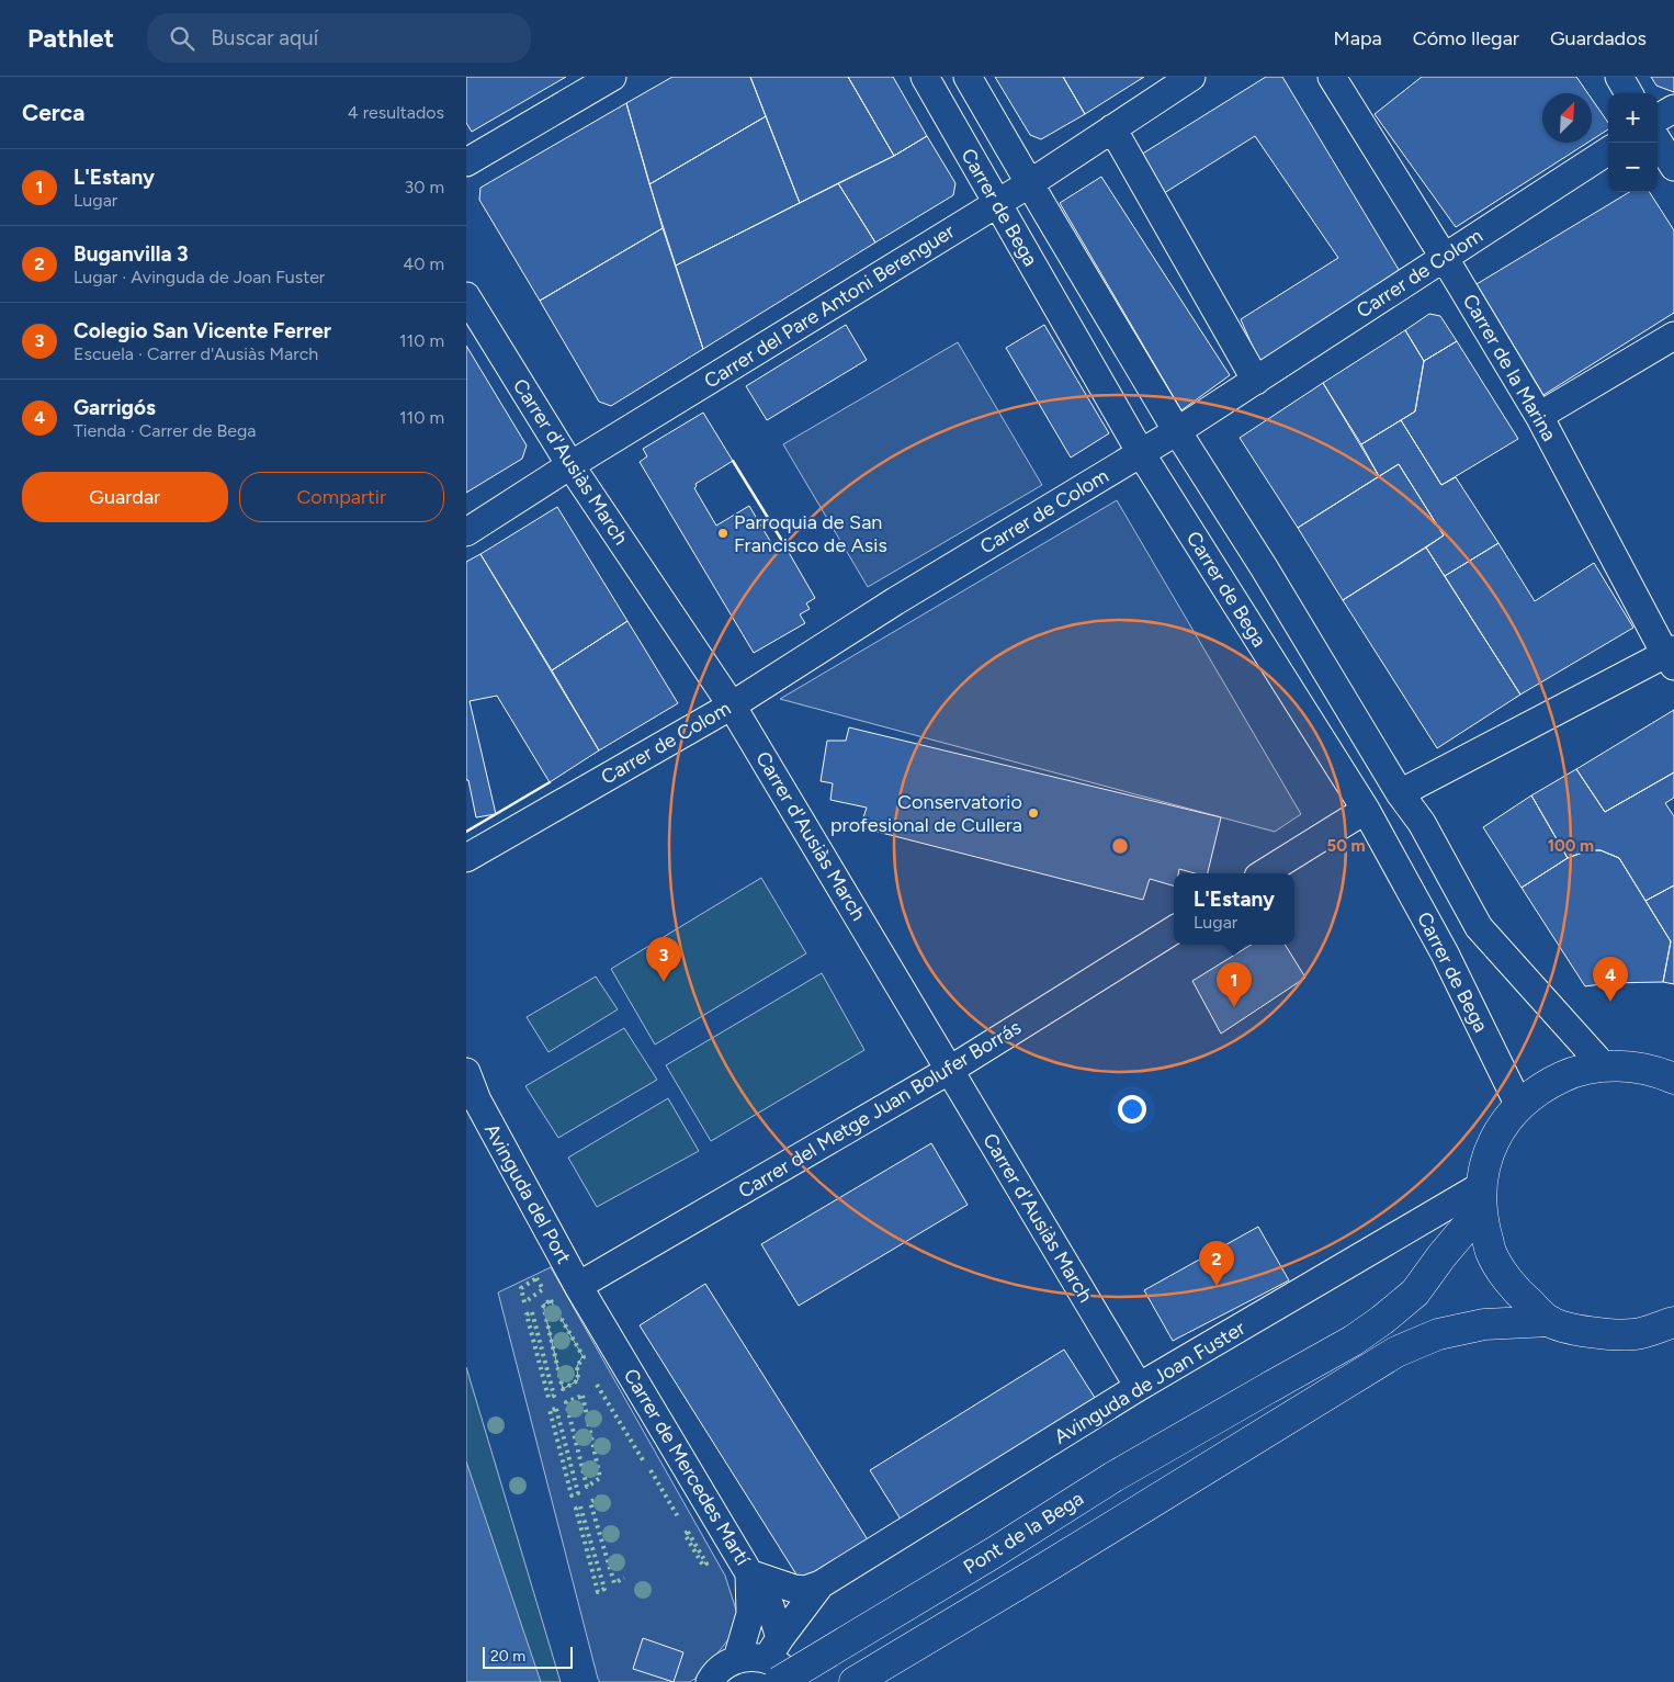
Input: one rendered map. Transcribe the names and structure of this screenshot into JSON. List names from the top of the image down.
{
  "streets": {
    "street": [
      "Carrer de Bega",
      "Carrer de Colom",
      "Carrer del Pare Antoni Berenguer",
      "Carrer de la Marina",
      "Carrer d'Ausiàs March",
      "Carrer del Metge Juan Bolufer Borrás",
      "Avinguda del Port",
      "Avinguda de Joan Fuster",
      "Carrer de Mercedes Martí",
      "Pont de la Bega"
    ]
  },
  "crossings": [
    ["Carrer de Bega", "Carrer de Colom"],
    ["Carrer de Bega", "Carrer del Pare Antoni Berenguer"],
    ["Carrer de Colom", "Carrer de la Marina"],
    ["Carrer de Colom", "Carrer d'Ausiàs March"],
    ["Carrer del Pare Antoni Berenguer", "Carrer d'Ausiàs March"],
    ["Carrer d'Ausiàs March", "Carrer del Metge Juan Bolufer Borrás"],
    ["Carrer d'Ausiàs March", "Avinguda de Joan Fuster"],
    ["Carrer del Metge Juan Bolufer Borrás", "Avinguda del Port"],
    ["Carrer del Metge Juan Bolufer Borrás", "Carrer de Mercedes Martí"],
    ["Avinguda del Port", "Carrer de Mercedes Martí"],
    ["Avinguda de Joan Fuster", "Pont de la Bega"]
  ],
  "places": ["Parroquia de San Francisco de Asis", "Conservatorio profesional de Cullera"],
  "scale_bar": "20 m",
  "north": "top right",
  "page": {
    "header": "Pathlet",
    "search": "Buscar aquí",
    "nav": ["Mapa", "Cómo llegar", "Guardados"],
    "heading": ["Cerca", "4 resultados"],
    "map_buttons": ["+", "−"],
    "list": [
      {
        "mark": "1",
        "name": "L'Estany",
        "note": "Lugar",
        "value": "30 m"
      },
      {
        "mark": "2",
        "name": "Buganvilla 3",
        "note": "Lugar · Avinguda de Joan Fuster",
        "value": "40 m"
      },
      {
        "mark": "3",
        "name": "Colegio San Vicente Ferrer",
        "note": "Escuela · Carrer d'Ausiàs March",
        "value": "110 m"
      },
      {
        "mark": "4",
        "name": "Garrigós",
        "note": "Tienda · Carrer de Bega",
        "value": "110 m"
      }
    ],
    "buttons": ["Guardar", "Compartir"],
    "popup": ["L'Estany", "Lugar"],
    "pins": [
      "3",
      "4",
      "1",
      "2"
    ],
    "scale": "20 m"
  },
  "rings": ["50 m", "100 m"]
}
